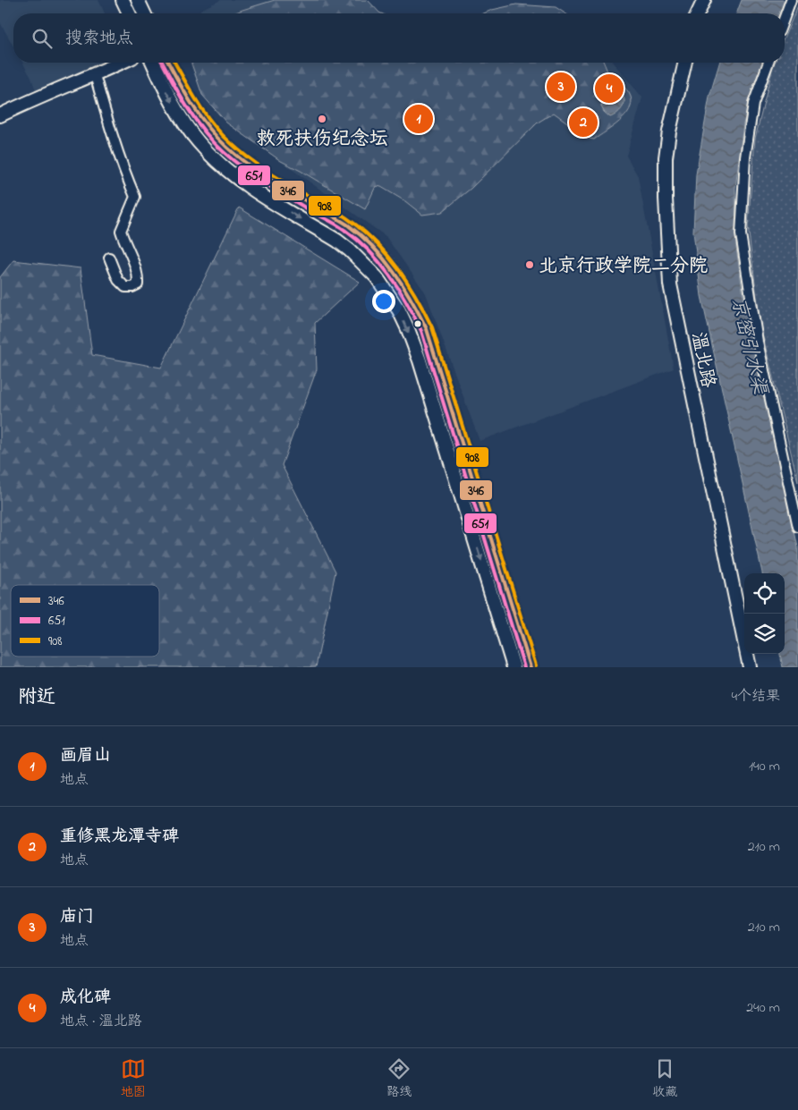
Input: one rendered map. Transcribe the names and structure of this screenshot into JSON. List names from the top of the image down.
{
  "streets": {
    "main road": ["温北路"]
  },
  "water": ["京密引水渠"],
  "places": ["救死扶伤纪念坛", "北京行政学院二分院"],
  "lines": ["transit line 346", "transit line 651", "transit line 908"],
  "legend": ["346", "651", "908"],
  "page": {
    "search": "搜索地点",
    "pins": [
      "3",
      "4",
      "1",
      "2"
    ],
    "heading": ["附近", "4个结果"],
    "list": [
      {
        "mark": "1",
        "name": "画眉山",
        "note": "地点",
        "value": "140 m"
      },
      {
        "mark": "2",
        "name": "重修黑龙潭寺碑",
        "note": "地点",
        "value": "210 m"
      },
      {
        "mark": "3",
        "name": "庙门",
        "note": "地点",
        "value": "210 m"
      },
      {
        "mark": "4",
        "name": "成化碑",
        "note": "地点 · 温北路",
        "value": "240 m"
      }
    ],
    "nav": ["地图", "路线", "收藏"]
  }
}
